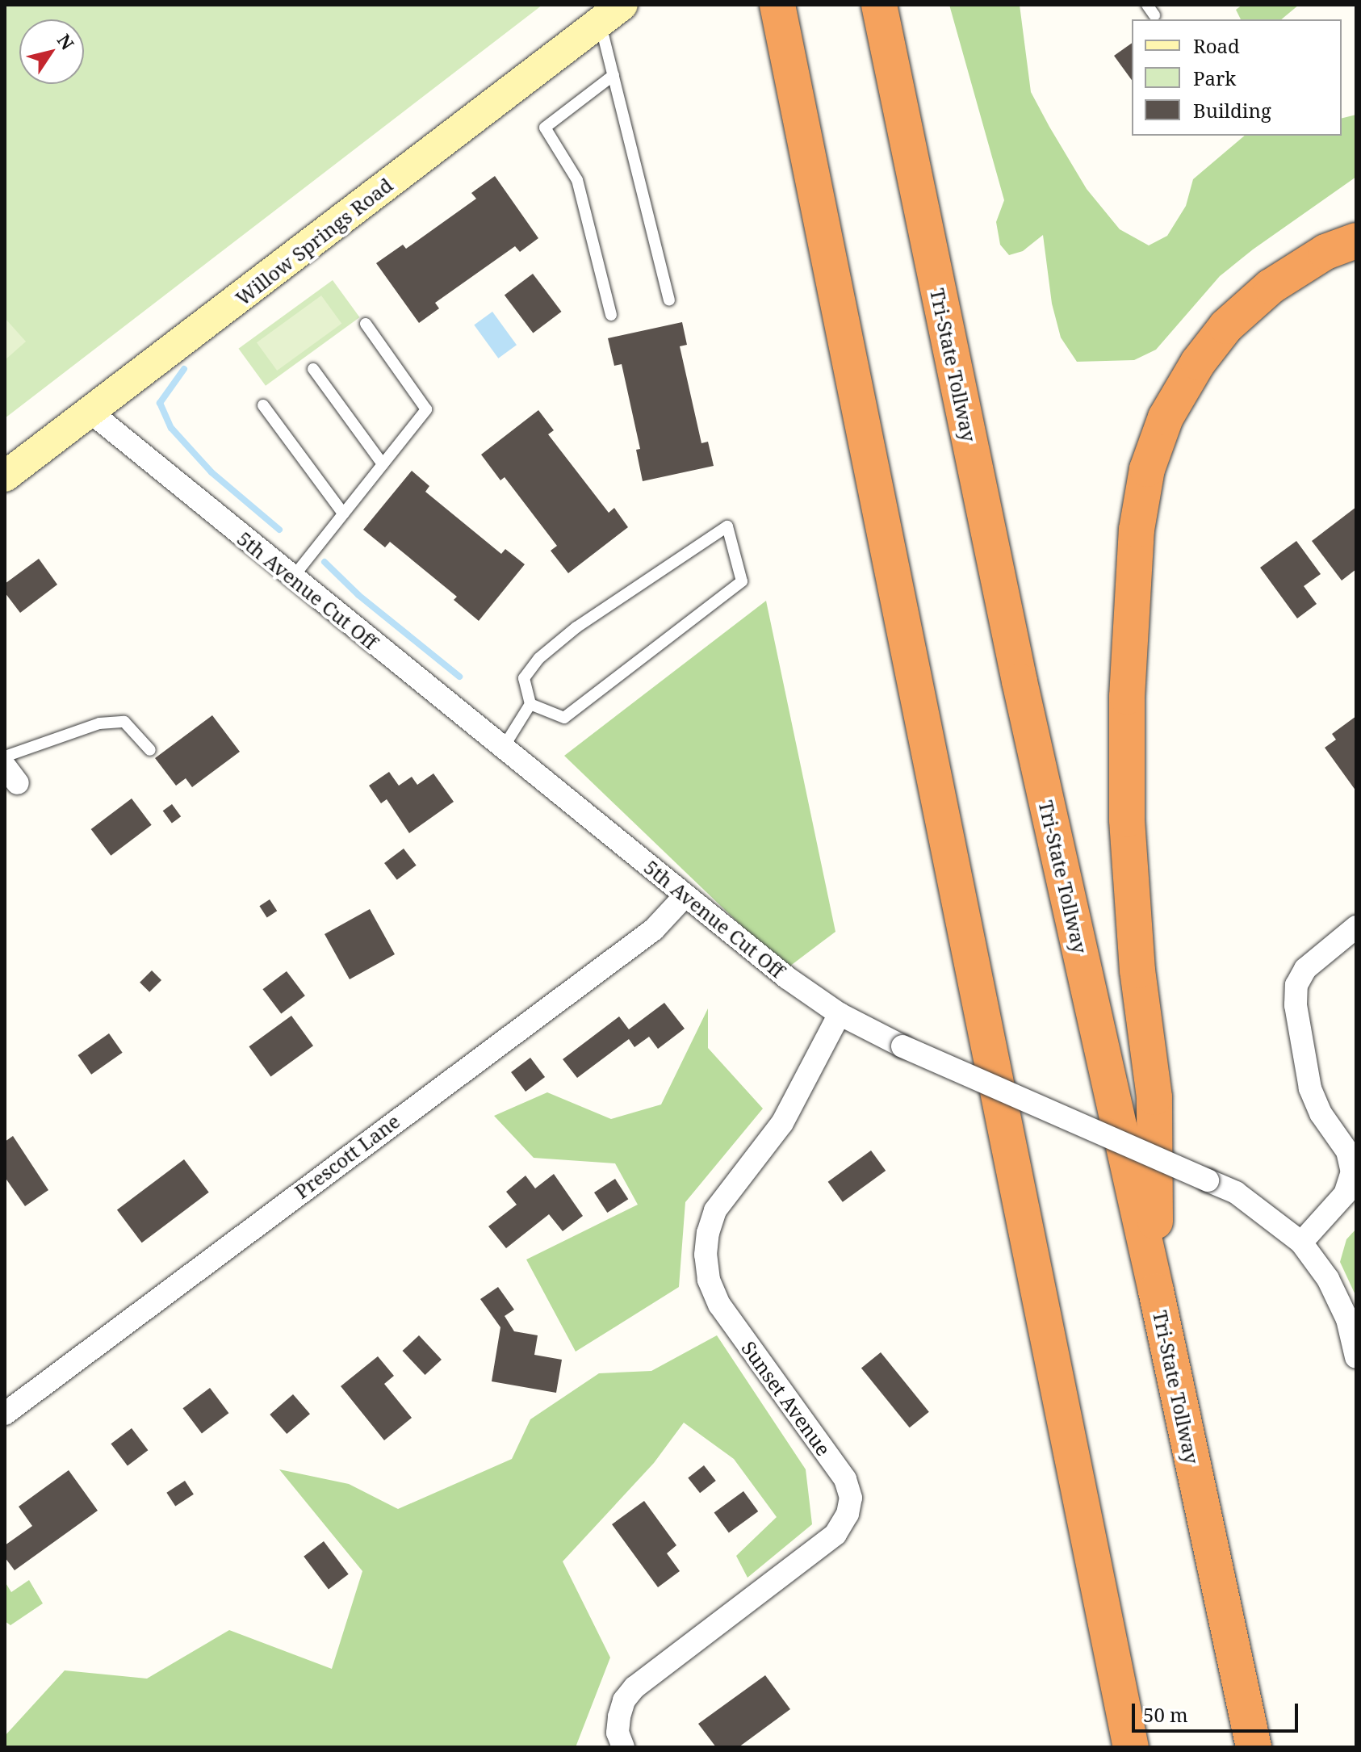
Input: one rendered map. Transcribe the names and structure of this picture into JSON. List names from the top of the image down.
{
  "streets": {
    "highway": ["Tri-State Tollway"],
    "main road": ["Willow Springs Road"],
    "street": ["5th Avenue Cut Off", "Prescott Lane", "Sunset Avenue"]
  },
  "crossings": [
    ["Willow Springs Road", "5th Avenue Cut Off"],
    ["5th Avenue Cut Off", "Prescott Lane"],
    ["5th Avenue Cut Off", "Sunset Avenue"]
  ],
  "legend": ["Road", "Park", "Building"],
  "scale_bar": "50 m",
  "north": "top right"
}
